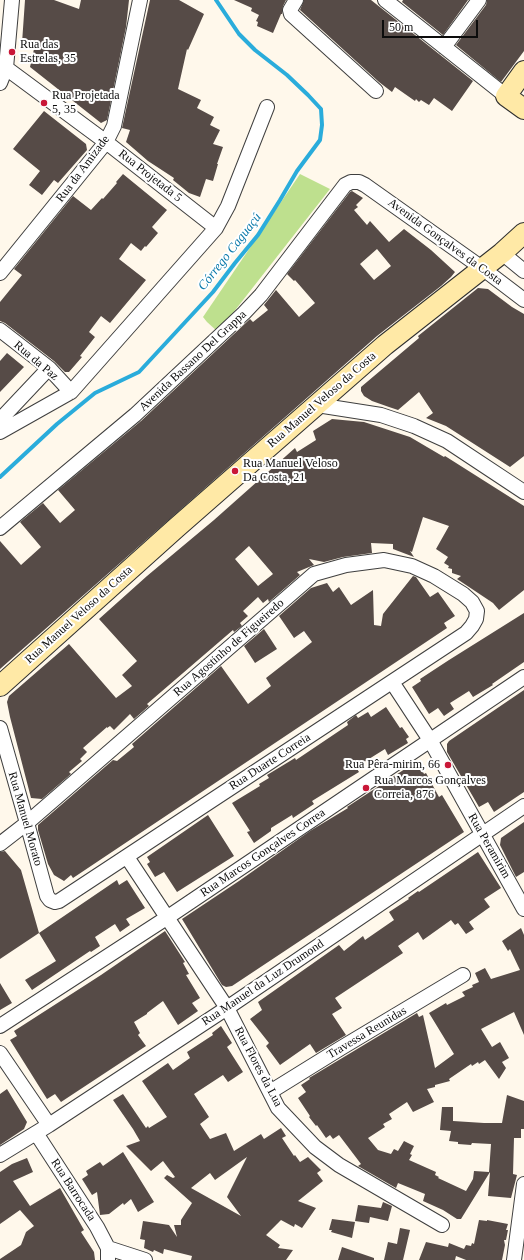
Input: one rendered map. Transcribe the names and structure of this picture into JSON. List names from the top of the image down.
{
  "streets": {
    "main road": ["Rua Manuel Veloso da Costa"],
    "street": [
      "Rua da Amizade",
      "Rua Projetada 5",
      "Avenida Gonçalves da Costa",
      "Rua da Paz",
      "Avenida Bassano Del Grappa",
      "Rua Agostinho de Figueiredo",
      "Rua Duarte Correia",
      "Rua Manuel Morato",
      "Rua Peramirim",
      "Rua Marcos Gonçalves Correa",
      "Rua Manuel da Luz Drumond",
      "Travessa Reunidas",
      "Rua Flores da Lua",
      "Rua Barrocada"
    ]
  },
  "crossings": [
    ["Rua da Amizade", "Rua Projetada 5"],
    ["Avenida Gonçalves da Costa", "Avenida Bassano Del Grappa"],
    ["Avenida Gonçalves da Costa", "Rua Manuel Veloso da Costa"],
    ["Rua Agostinho de Figueiredo", "Rua Duarte Correia"],
    ["Rua Agostinho de Figueiredo", "Rua Manuel Morato"],
    ["Rua Duarte Correia", "Rua Manuel Morato"],
    ["Rua Duarte Correia", "Rua Peramirim"],
    ["Rua Duarte Correia", "Rua Flores da Lua"],
    ["Rua Peramirim", "Rua Marcos Gonçalves Correa"],
    ["Rua Peramirim", "Rua Manuel da Luz Drumond"],
    ["Rua Marcos Gonçalves Correa", "Rua Flores da Lua"],
    ["Rua Manuel da Luz Drumond", "Rua Flores da Lua"],
    ["Rua Manuel da Luz Drumond", "Rua Barrocada"],
    ["Travessa Reunidas", "Rua Flores da Lua"]
  ],
  "water": ["Córrego Caguaçú"],
  "places": [
    "Rua das Estrelas, 35",
    "Rua Projetada 5, 35",
    "Rua Manuel Veloso Da Costa, 21",
    "Rua Pêra-mirim, 66",
    "Rua Marcos Gonçalves Correia, 876"
  ],
  "scale_bar": "50 m"
}
